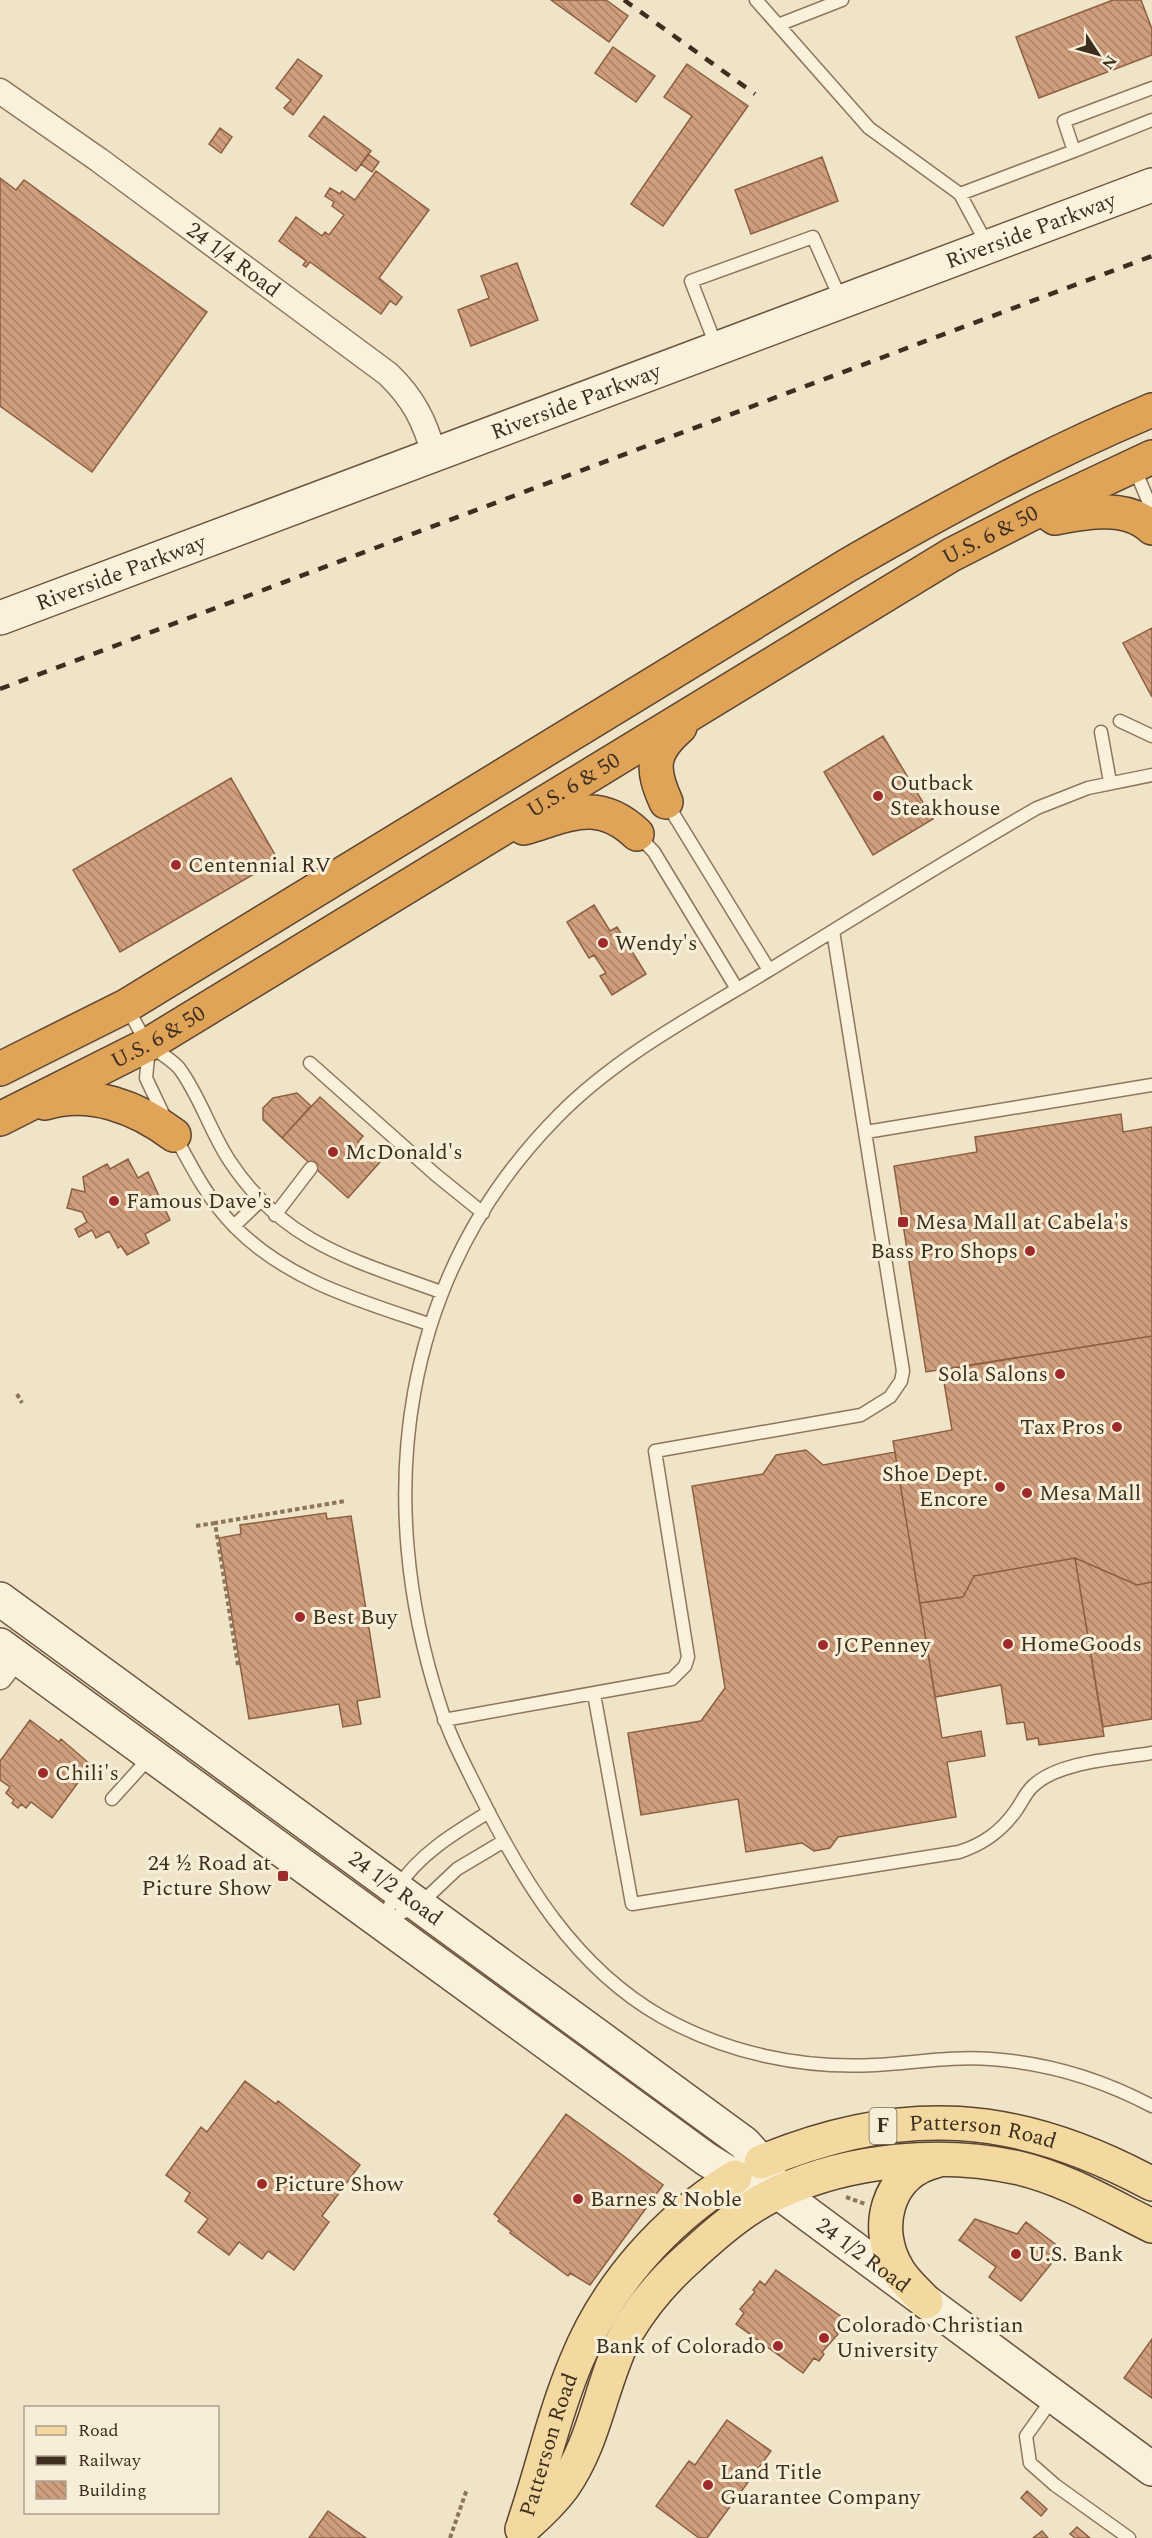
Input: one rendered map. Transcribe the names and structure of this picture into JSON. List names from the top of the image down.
{
  "streets": {
    "highway": ["U.S. 6 & 50"],
    "main road": [
      "Riverside Parkway",
      "24 1/2 Road",
      "F",
      "Patterson Road"
    ],
    "street": ["24 1/4 Road"]
  },
  "crossings": [
    ["Riverside Parkway", "24 1/4 Road"],
    ["24 1/2 Road", "Patterson Road"]
  ],
  "places": {
    "other": [
      "Outback Steakhouse",
      "Centennial RV",
      "Wendy's",
      "McDonald's",
      "Famous Dave's",
      "Bass Pro Shops",
      "Sola Salons",
      "Tax Pros",
      "Shoe Dept. Encore",
      "Mesa Mall",
      "Best Buy",
      "HomeGoods",
      "JCPenney",
      "Chili's",
      "Picture Show",
      "Barnes & Noble",
      "U.S. Bank",
      "Colorado Christian University",
      "Bank of Colorado",
      "Land Title Guarantee Company"
    ],
    "transit": ["Mesa Mall at Cabela's", "24 ½ Road at Picture Show"]
  },
  "legend": ["Road", "Railway", "Building"],
  "north": "bottom right"
}
